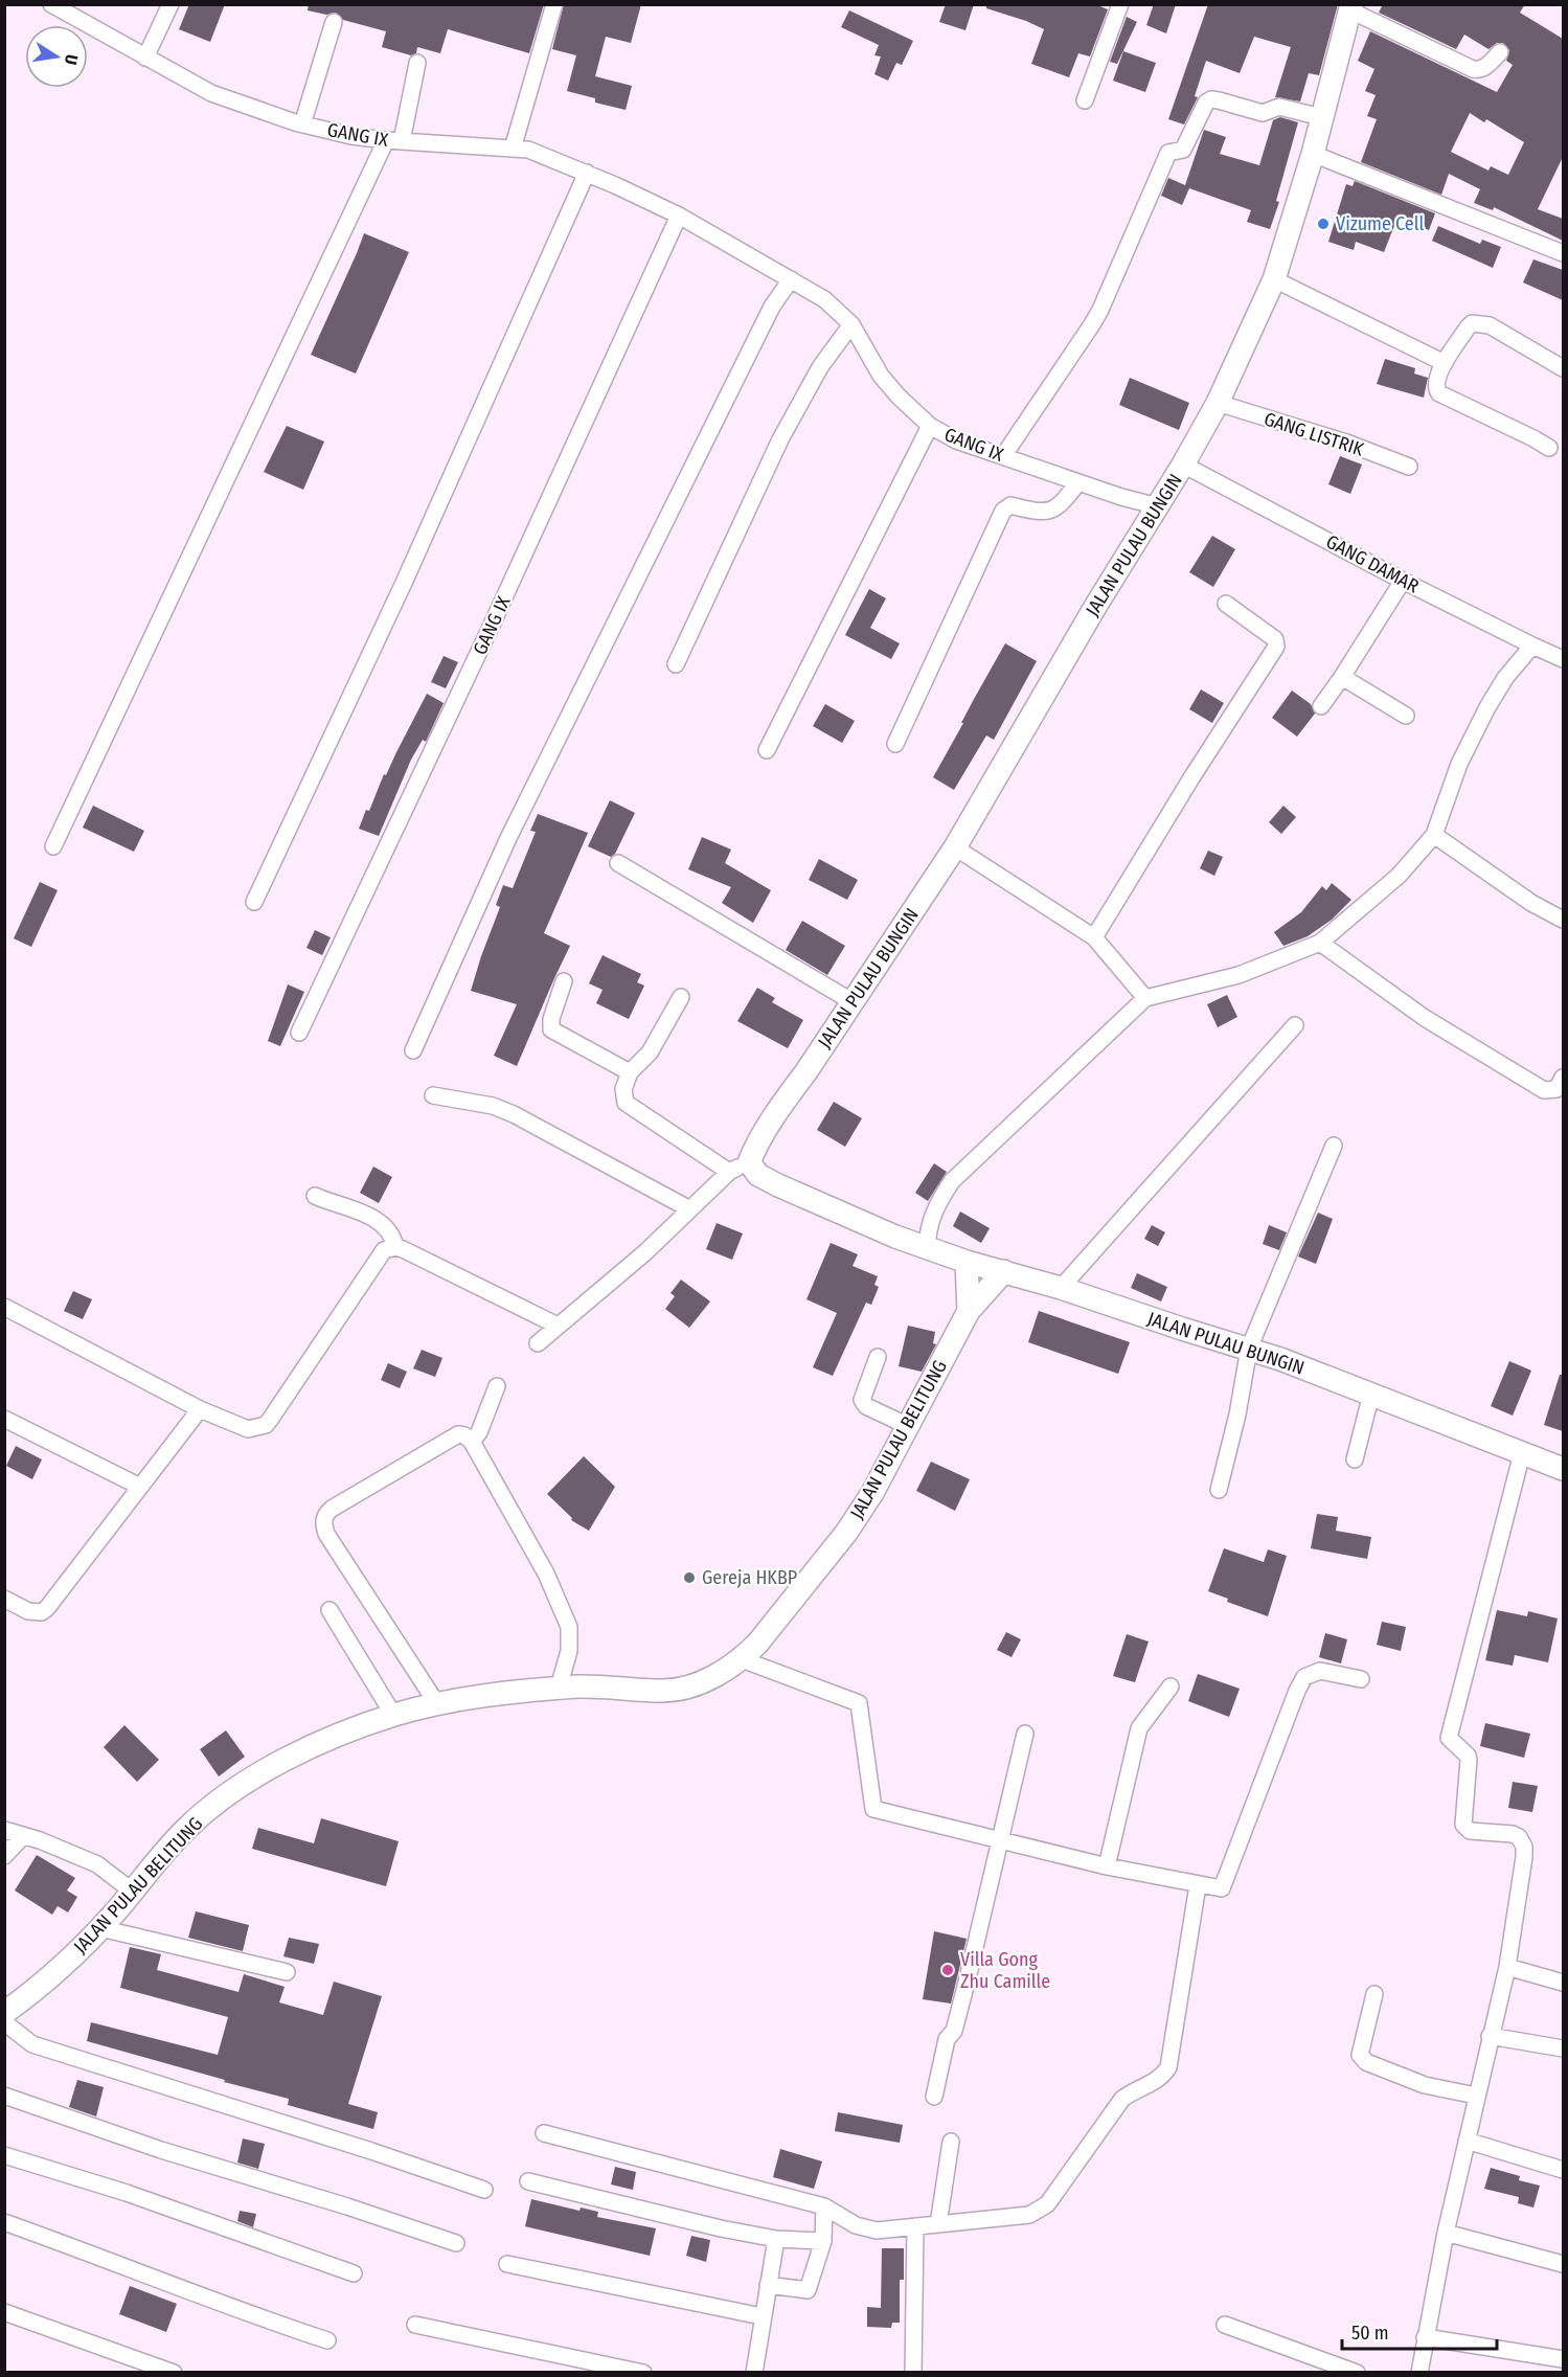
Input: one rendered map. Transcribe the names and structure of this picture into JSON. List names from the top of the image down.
{
  "streets": {
    "street": [
      "GANG IX",
      "GANG LISTRIK",
      "JALAN PULAU BUNGIN",
      "GANG DAMAR",
      "JALAN PULAU BELITUNG"
    ]
  },
  "crossings": [
    ["GANG IX", "JALAN PULAU BUNGIN"],
    ["GANG LISTRIK", "JALAN PULAU BUNGIN"],
    ["JALAN PULAU BUNGIN", "GANG DAMAR"],
    ["JALAN PULAU BUNGIN", "JALAN PULAU BELITUNG"]
  ],
  "places": ["Vizume Cell", "Gereja HKBP", "Villa Gong Zhu Camille"],
  "scale_bar": "50 m",
  "north": "right"
}
